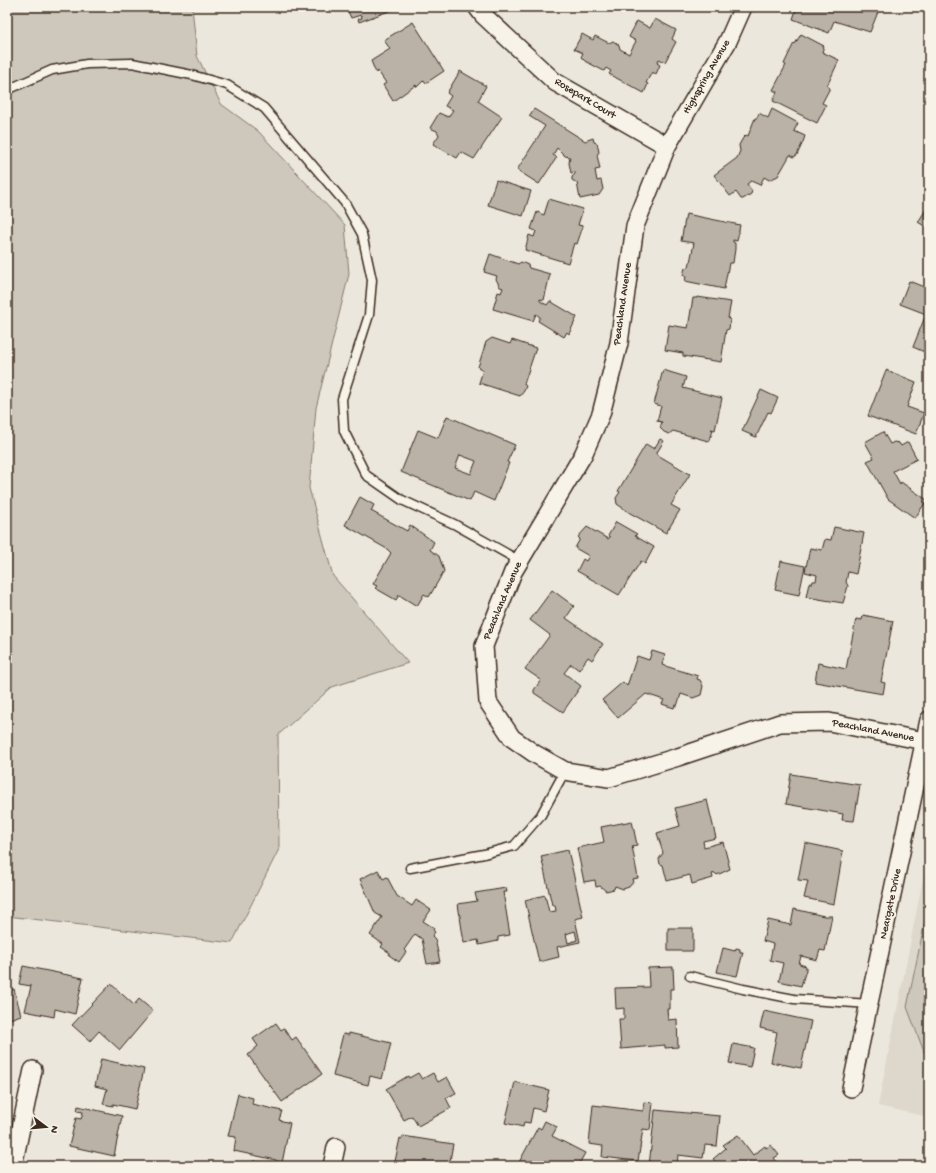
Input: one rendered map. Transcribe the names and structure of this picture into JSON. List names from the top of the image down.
{
  "streets": {
    "street": [
      "Highspring Avenue",
      "Rosepark Court",
      "Peachland Avenue",
      "Neargate Drive"
    ]
  },
  "crossings": [
    ["Highspring Avenue", "Rosepark Court"],
    ["Highspring Avenue", "Peachland Avenue"],
    ["Rosepark Court", "Peachland Avenue"],
    ["Peachland Avenue", "Neargate Drive"]
  ],
  "north": "right"
}
